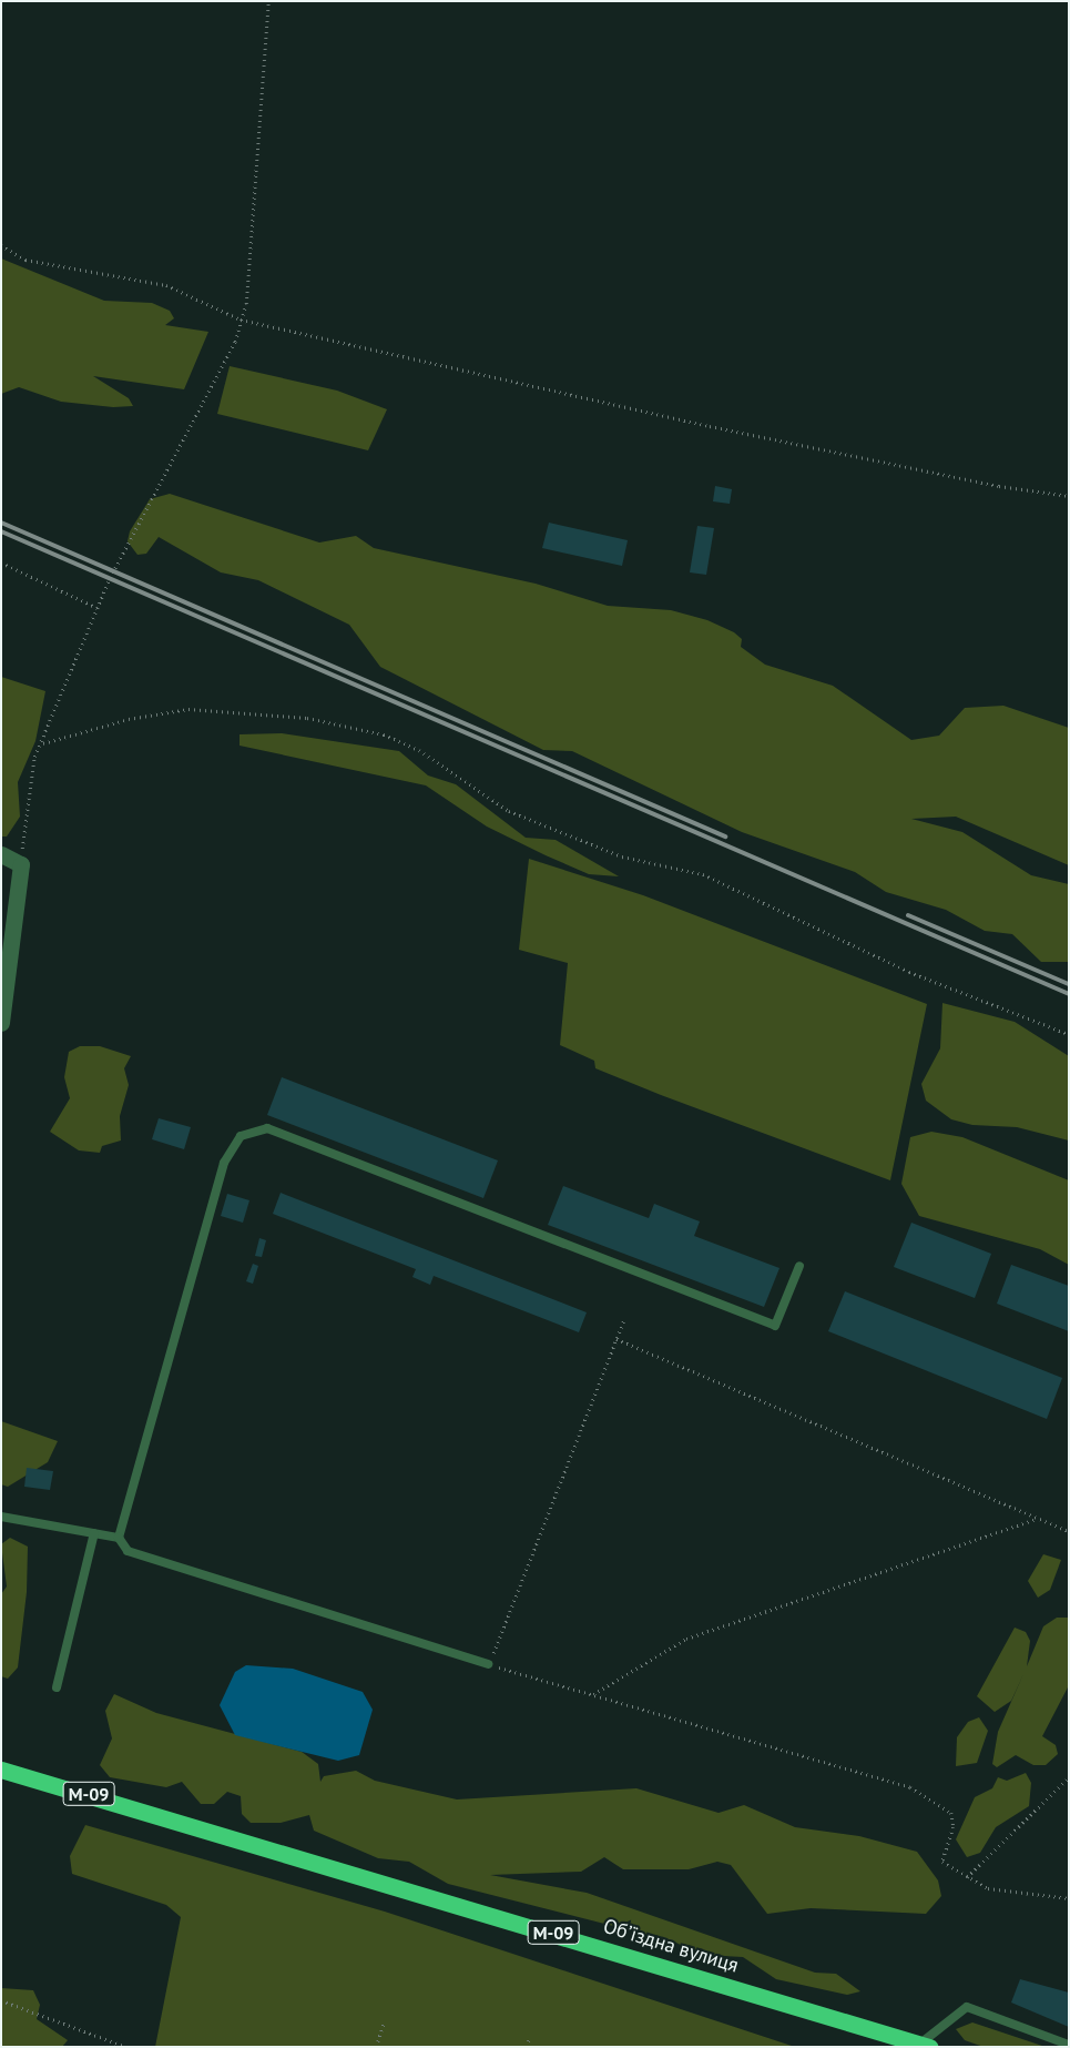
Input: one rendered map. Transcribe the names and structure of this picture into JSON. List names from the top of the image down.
{
  "streets": {
    "highway": ["М-09", "Обʼїздна вулиця"]
  }
}
